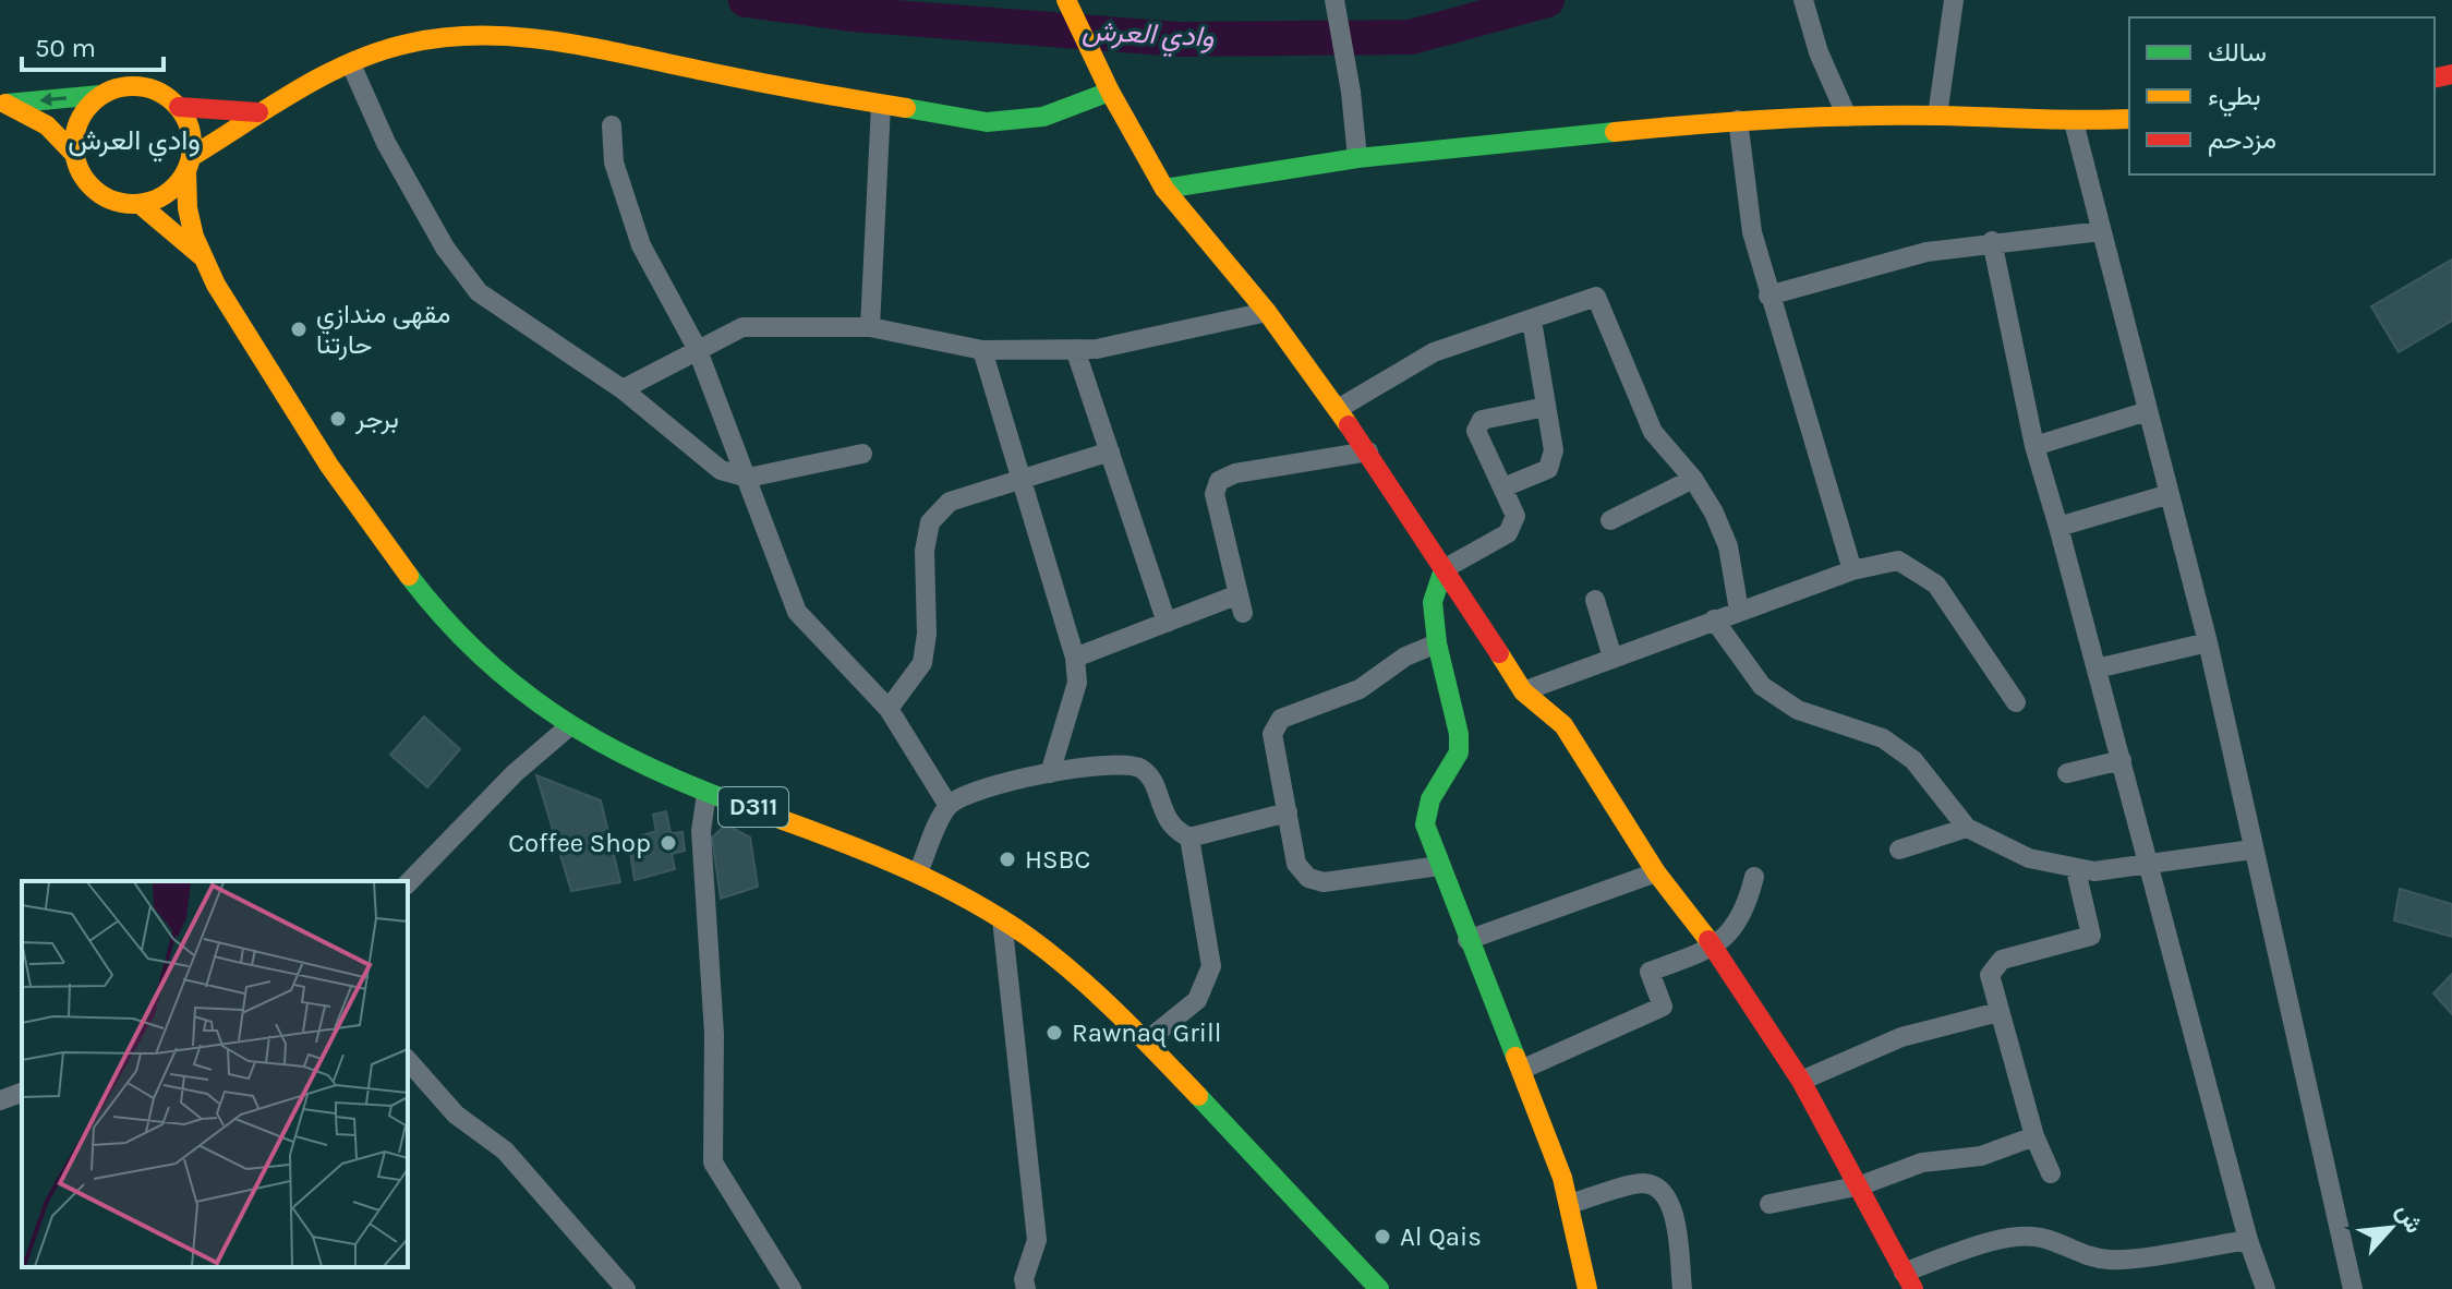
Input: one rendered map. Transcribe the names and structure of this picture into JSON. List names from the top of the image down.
{
  "streets": {
    "main road": ["D311"]
  },
  "districts": ["وادي العرش"],
  "water": ["وادي العرش"],
  "places": [
    "مقهى مندازي حارتنا",
    "برجر",
    "Coffee Shop",
    "HSBC",
    "Rawnaq Grill",
    "Al Qais"
  ],
  "legend": ["سالك", "بطيء", "مزدحم"],
  "scale_bar": "50 m",
  "north": "top right"
}
